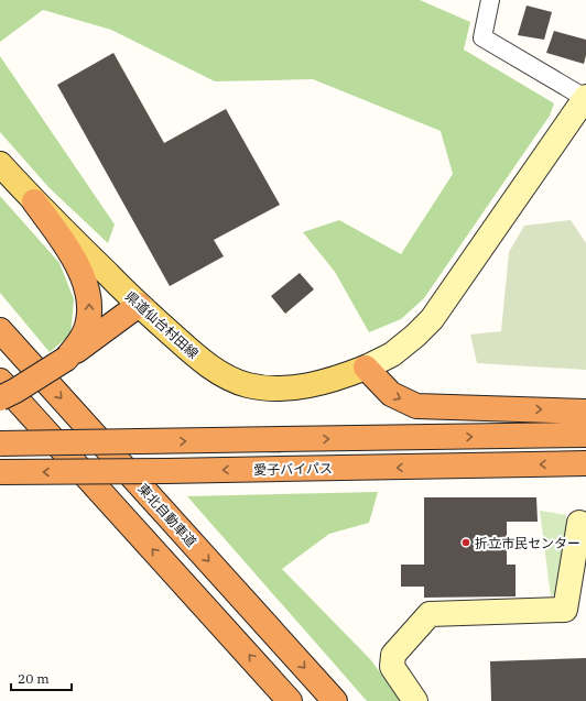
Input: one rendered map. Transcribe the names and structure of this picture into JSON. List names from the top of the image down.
{
  "streets": {
    "highway": ["愛子バイパス", "東北自動車道"],
    "main road": ["県道仙台村田線"]
  },
  "places": ["折立市民センター"],
  "scale_bar": "20 m"
}
